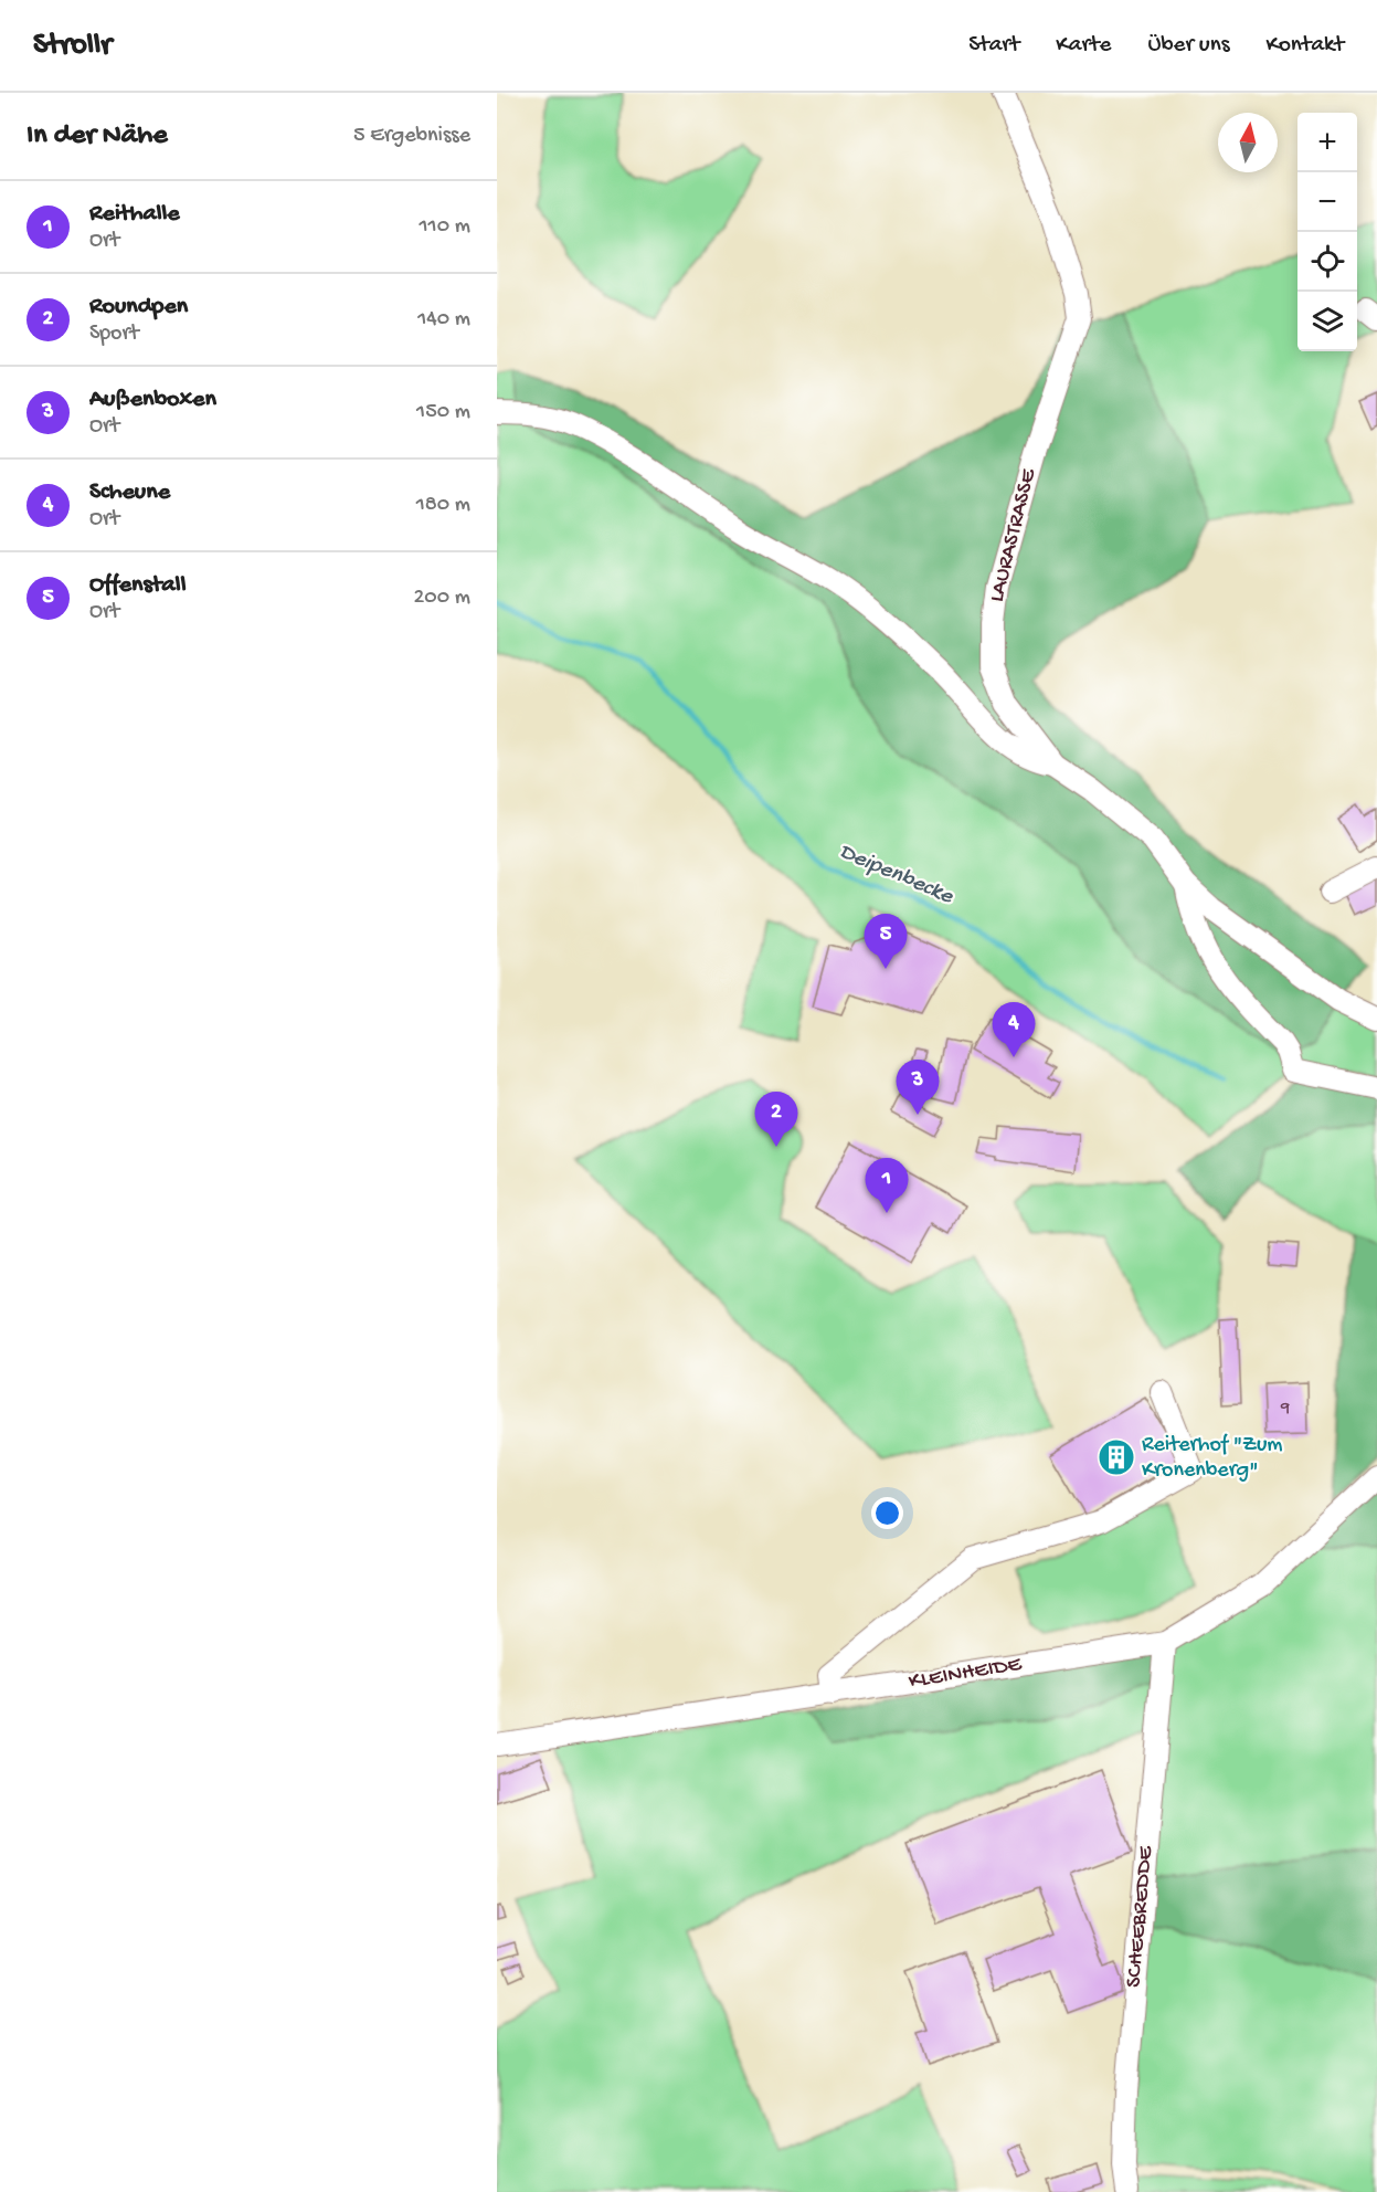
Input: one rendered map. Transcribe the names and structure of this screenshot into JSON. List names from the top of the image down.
{
  "streets": {
    "street": ["LAURASTRASSE", "KLEINHEIDE", "SCHEEBREDDE"]
  },
  "crossings": [
    ["KLEINHEIDE", "SCHEEBREDDE"]
  ],
  "water": ["Deipenbecke"],
  "places": {
    "building": ["Reiterhof \"Zum Kronenberg\""]
  },
  "house_numbers": ["9"],
  "north": "top",
  "page": {
    "header": "Strollr",
    "nav": [
      "Start",
      "Karte",
      "Über uns",
      "Kontakt"
    ],
    "heading": ["In der Nähe", "5 Ergebnisse"],
    "map_buttons": ["+", "−"],
    "list": [
      {
        "mark": "1",
        "name": "Reithalle",
        "note": "Ort",
        "value": "110 m"
      },
      {
        "mark": "2",
        "name": "Roundpen",
        "note": "Sport",
        "value": "140 m"
      },
      {
        "mark": "3",
        "name": "Außenboxen",
        "note": "Ort",
        "value": "150 m"
      },
      {
        "mark": "4",
        "name": "Scheune",
        "note": "Ort",
        "value": "180 m"
      },
      {
        "mark": "5",
        "name": "Offenstall",
        "note": "Ort",
        "value": "200 m"
      }
    ],
    "pins": [
      "5",
      "4",
      "3",
      "2",
      "1"
    ]
  }
}
